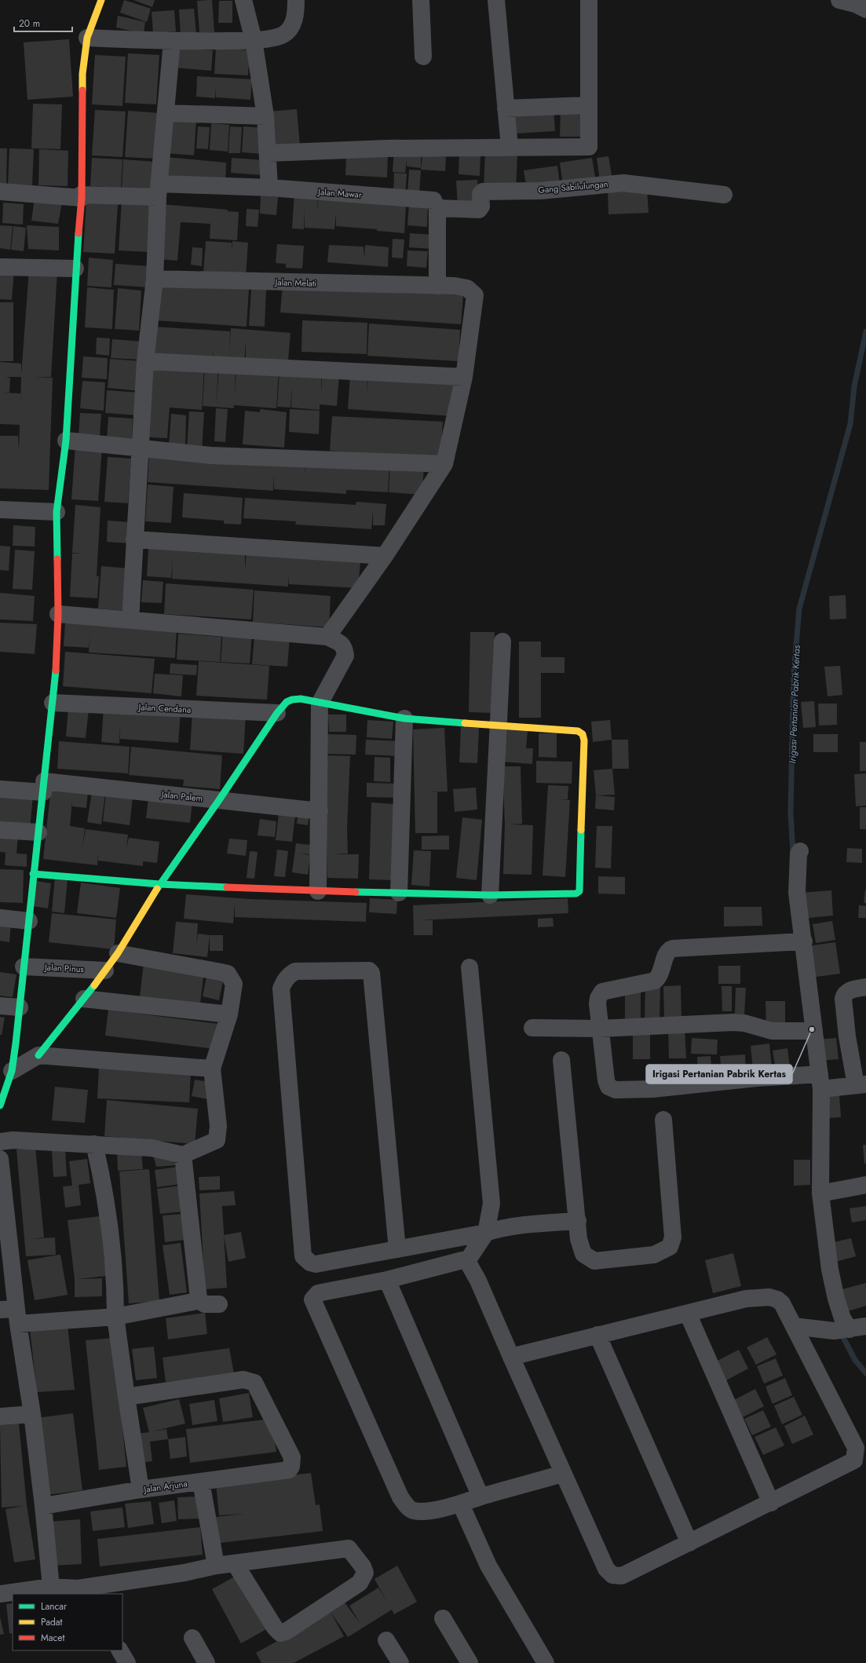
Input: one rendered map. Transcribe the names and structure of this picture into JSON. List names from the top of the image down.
{
  "streets": {
    "street": [
      "Gang Sabilulungan",
      "Jalan Mawar",
      "Jalan Melati",
      "Jalan Cendana",
      "Jalan Palem",
      "Jalan Pinus",
      "Jalan Arjuna"
    ]
  },
  "crossings": [
    ["Gang Sabilulungan", "Jalan Mawar"]
  ],
  "water": ["Irigasi Pertanian Pabrik Kertas"],
  "places": ["Irigasi Pertanian Pabrik Kertas"],
  "legend": ["Lancar", "Padat", "Macet"],
  "scale_bar": "20 m"
}
